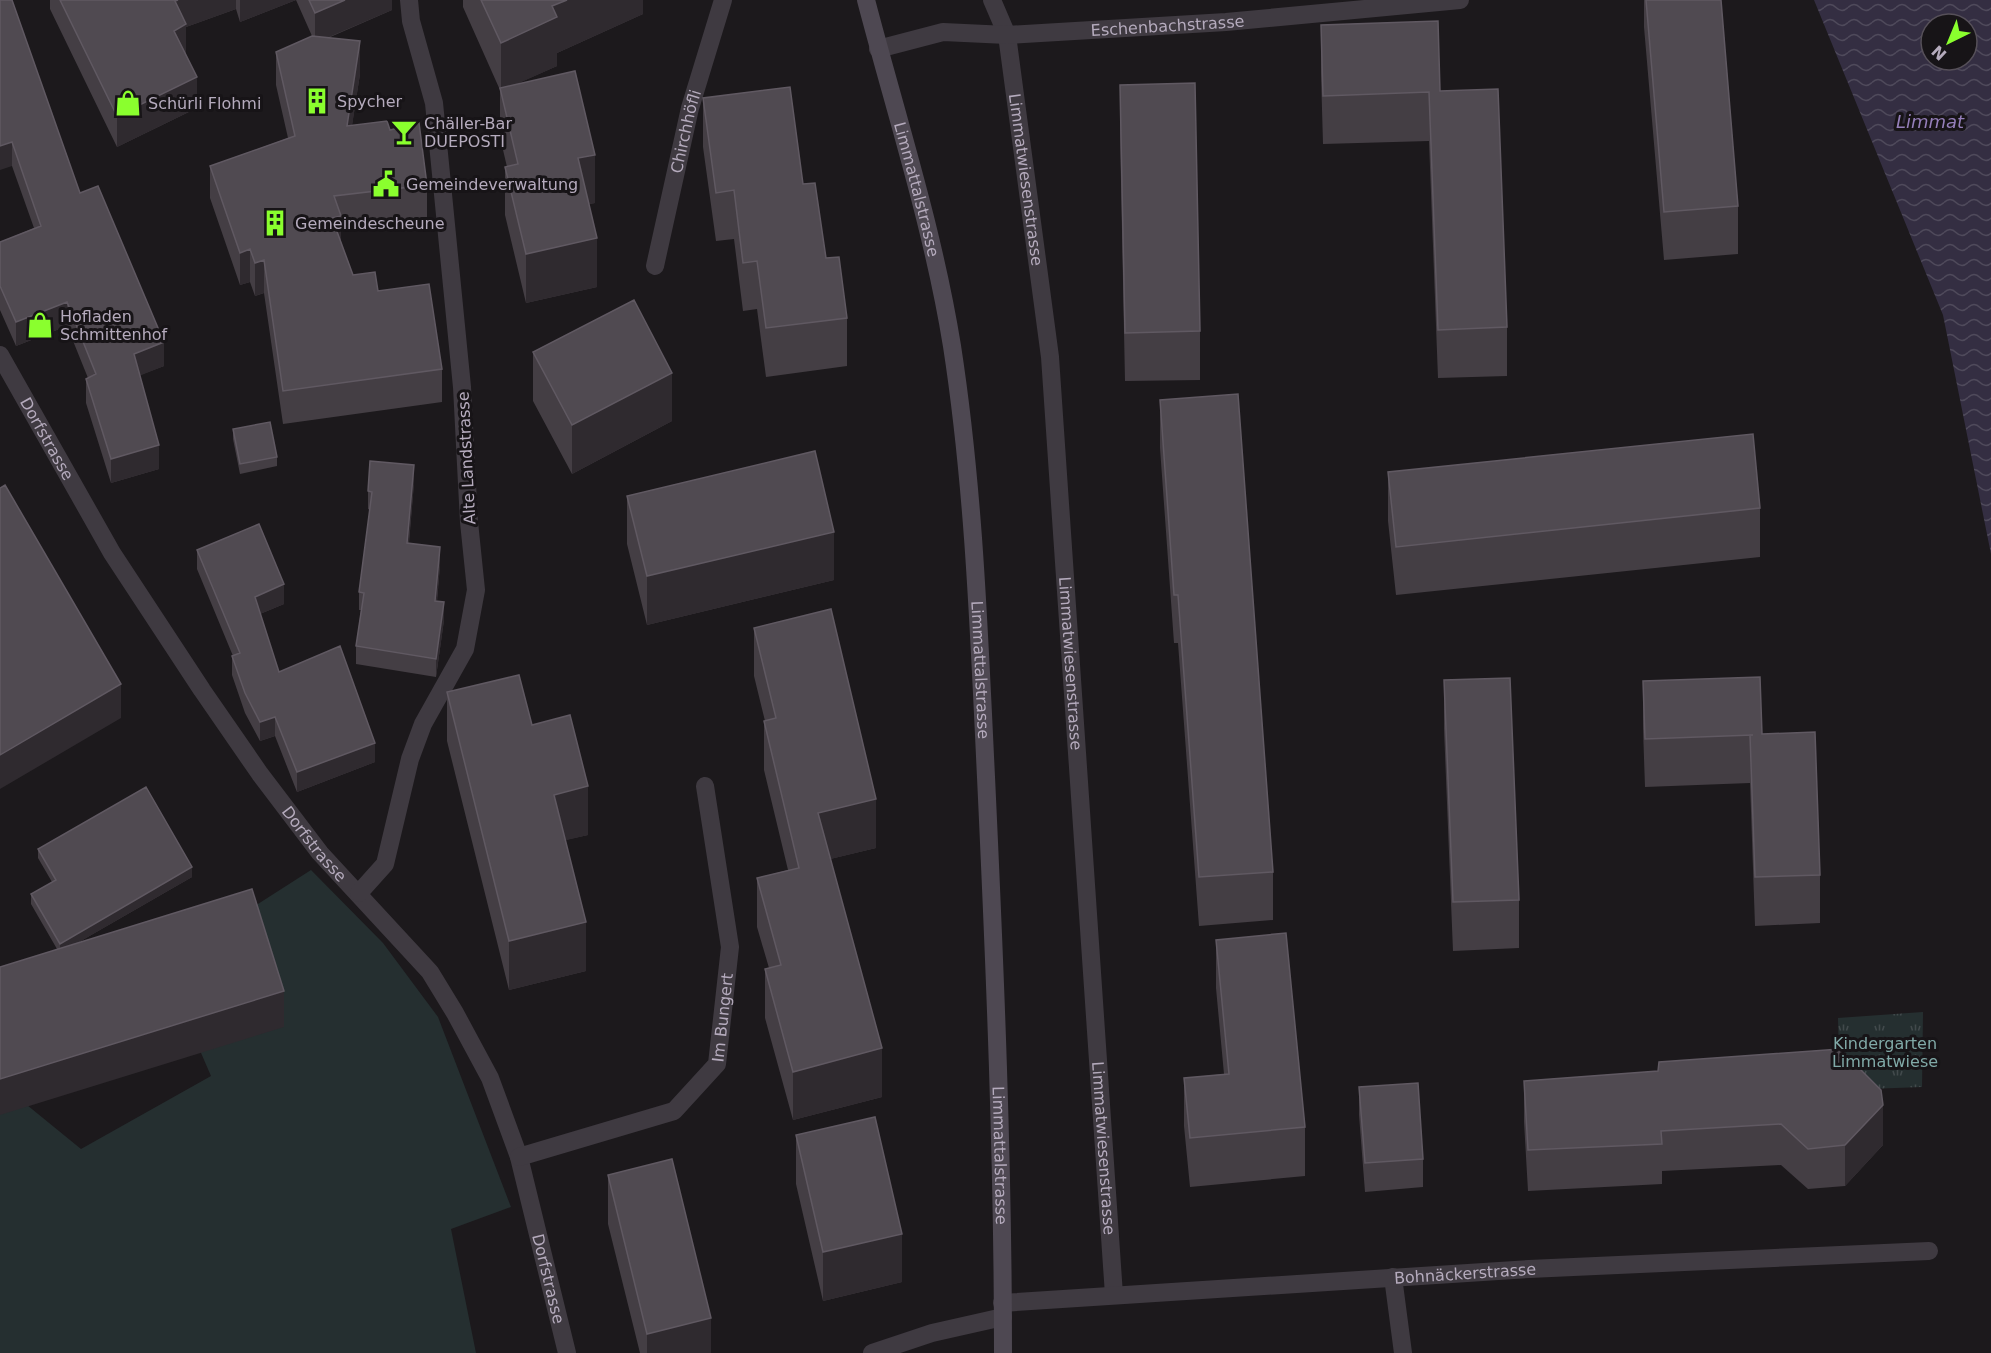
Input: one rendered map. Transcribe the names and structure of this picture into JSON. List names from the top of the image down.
{
  "streets": {
    "main road": ["Limmattalstrasse"],
    "street": [
      "Eschenbachstrasse",
      "Chirchhöfli",
      "Limmatwiesenstrasse",
      "Dorfstrasse",
      "Alte Landstrasse",
      "Im Bungert",
      "Bohnäckerstrasse"
    ]
  },
  "crossings": [
    ["Eschenbachstrasse", "Limmatwiesenstrasse"],
    ["Eschenbachstrasse", "Limmattalstrasse"],
    ["Limmatwiesenstrasse", "Bohnäckerstrasse"],
    ["Limmattalstrasse", "Bohnäckerstrasse"],
    ["Dorfstrasse", "Alte Landstrasse"],
    ["Dorfstrasse", "Im Bungert"]
  ],
  "water": ["Limmat"],
  "parks": ["Kindergarten Limmatwiese"],
  "places": {
    "building": ["Spycher", "Gemeindescheune"],
    "shop": ["Schürli Flohmi", "Hofladen Schmittenhof"],
    "bar": ["Chäller-Bar DUEPOSTI"],
    "public building": ["Gemeindeverwaltung"]
  },
  "north": "bottom left"
}
